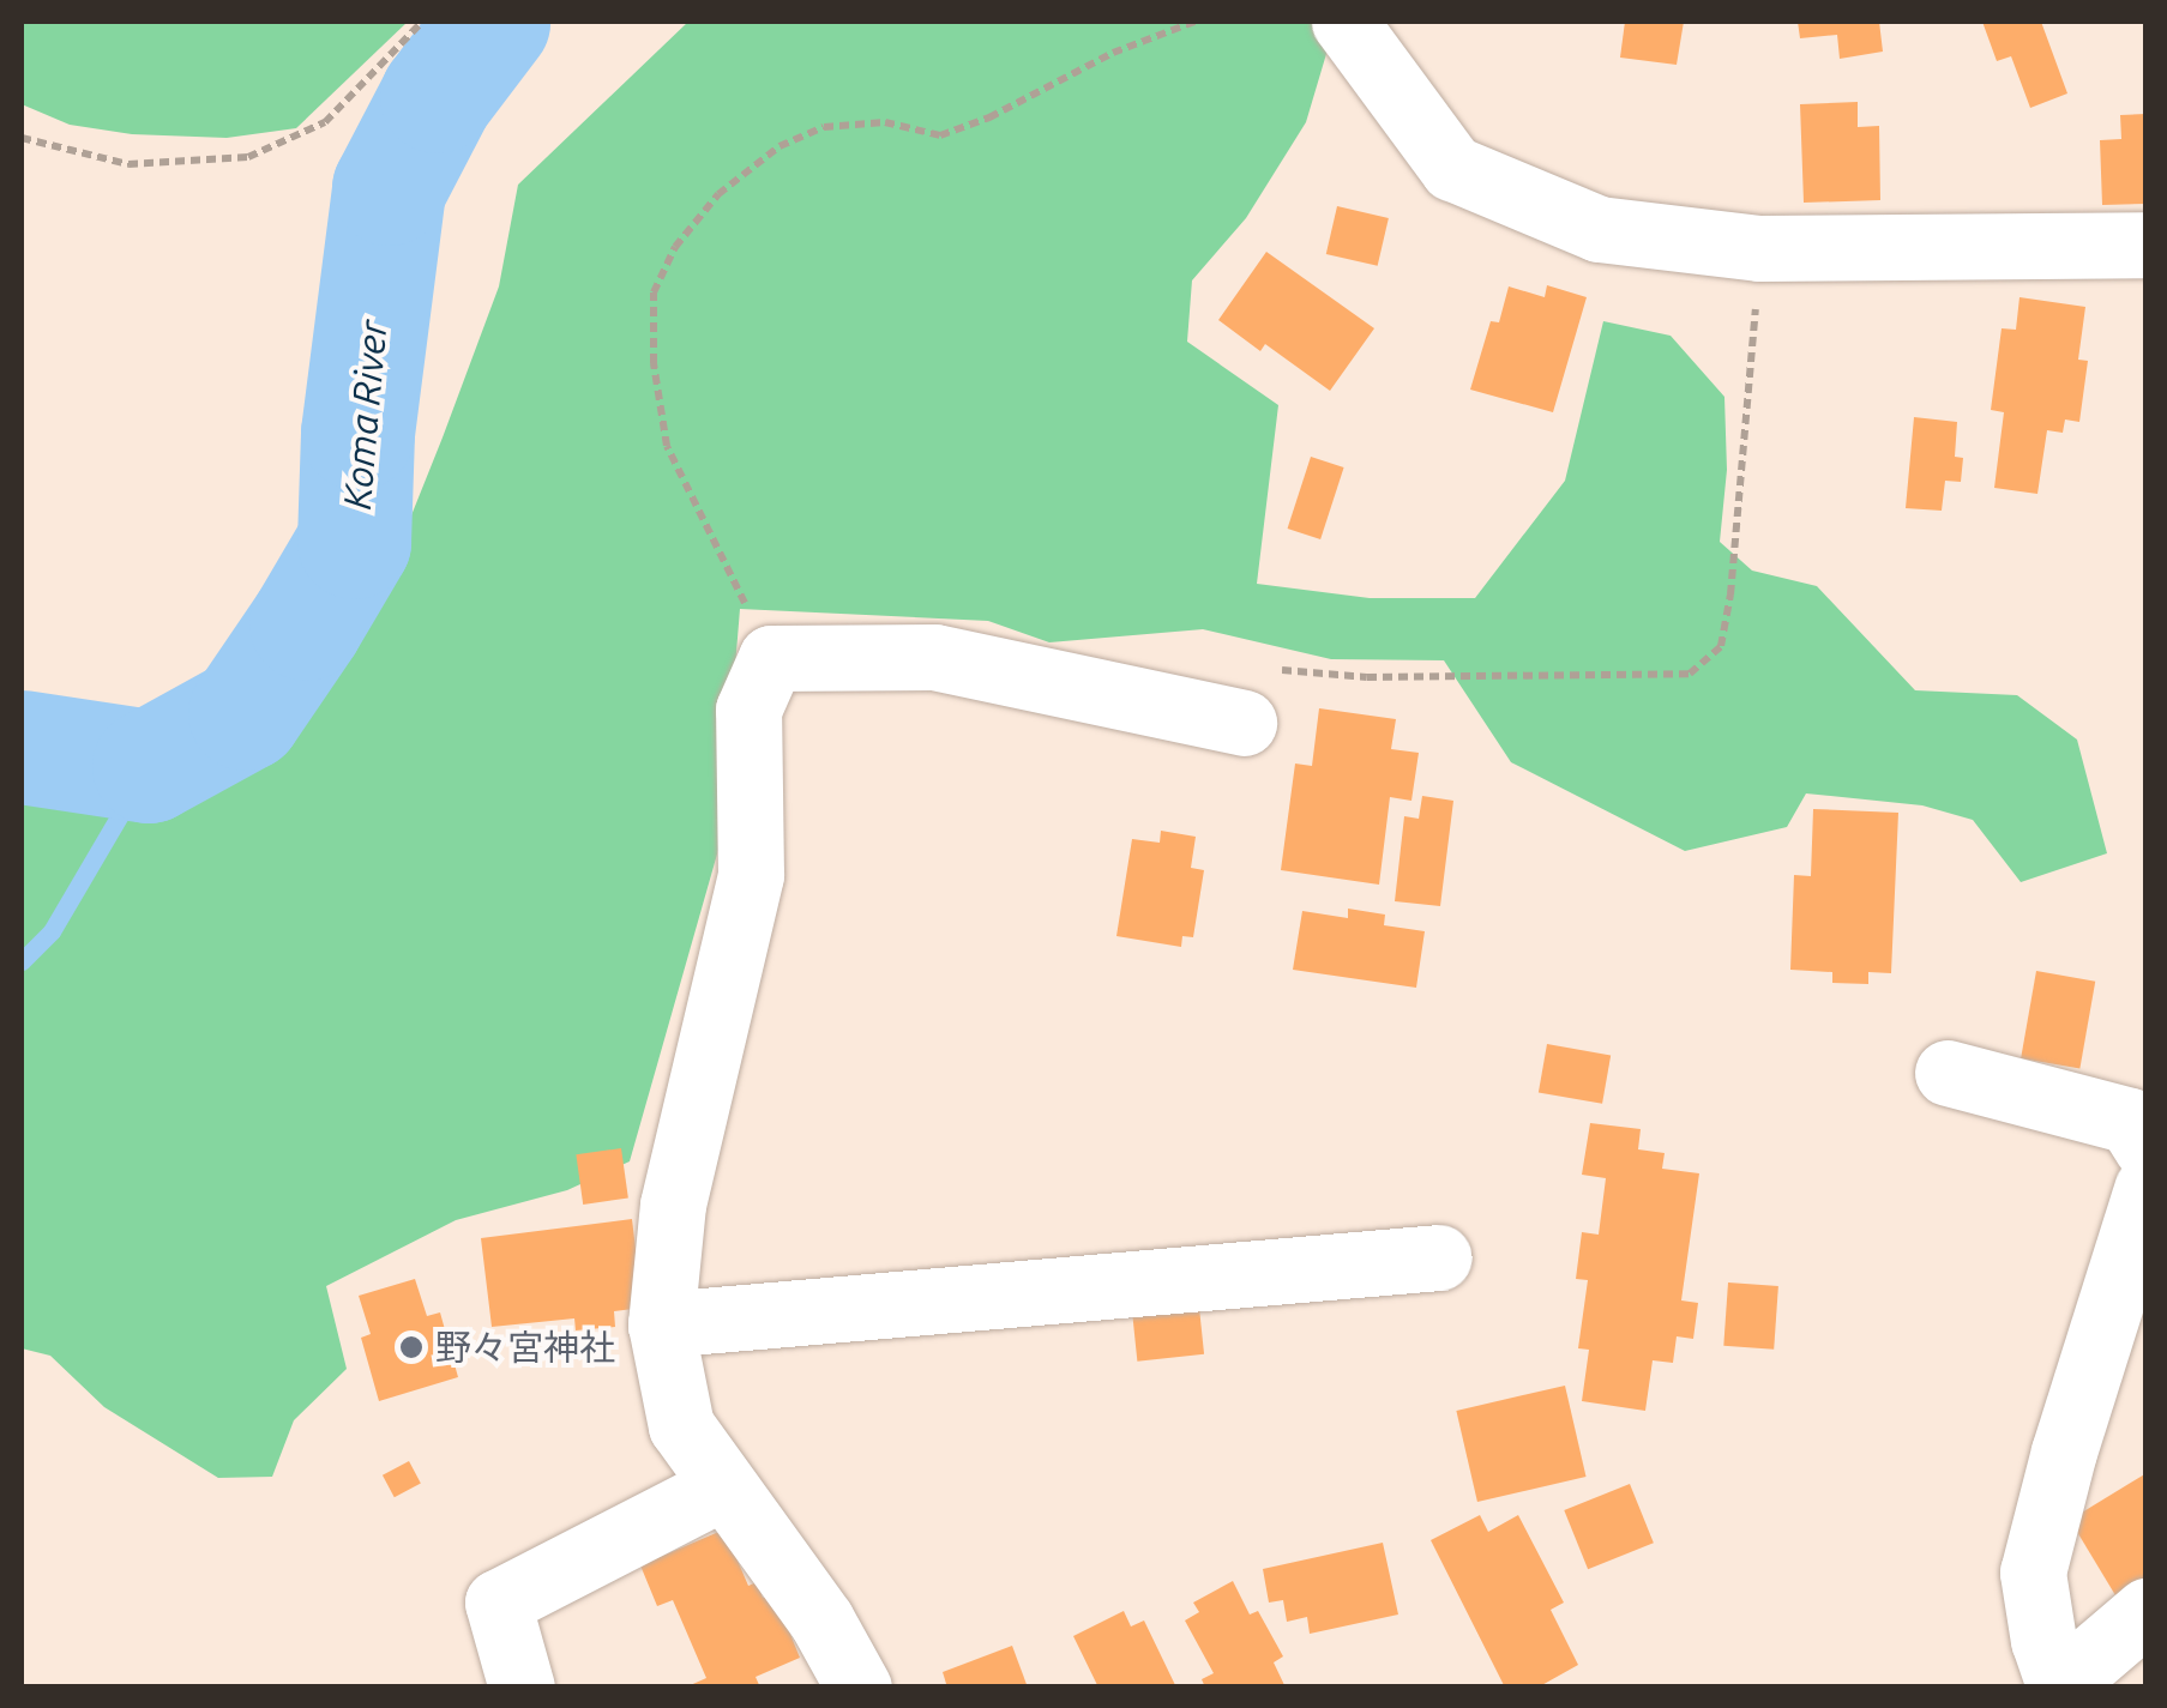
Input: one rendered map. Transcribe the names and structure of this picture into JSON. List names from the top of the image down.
{
  "water": ["Koma River"],
  "places": ["野々宮神社"]
}
